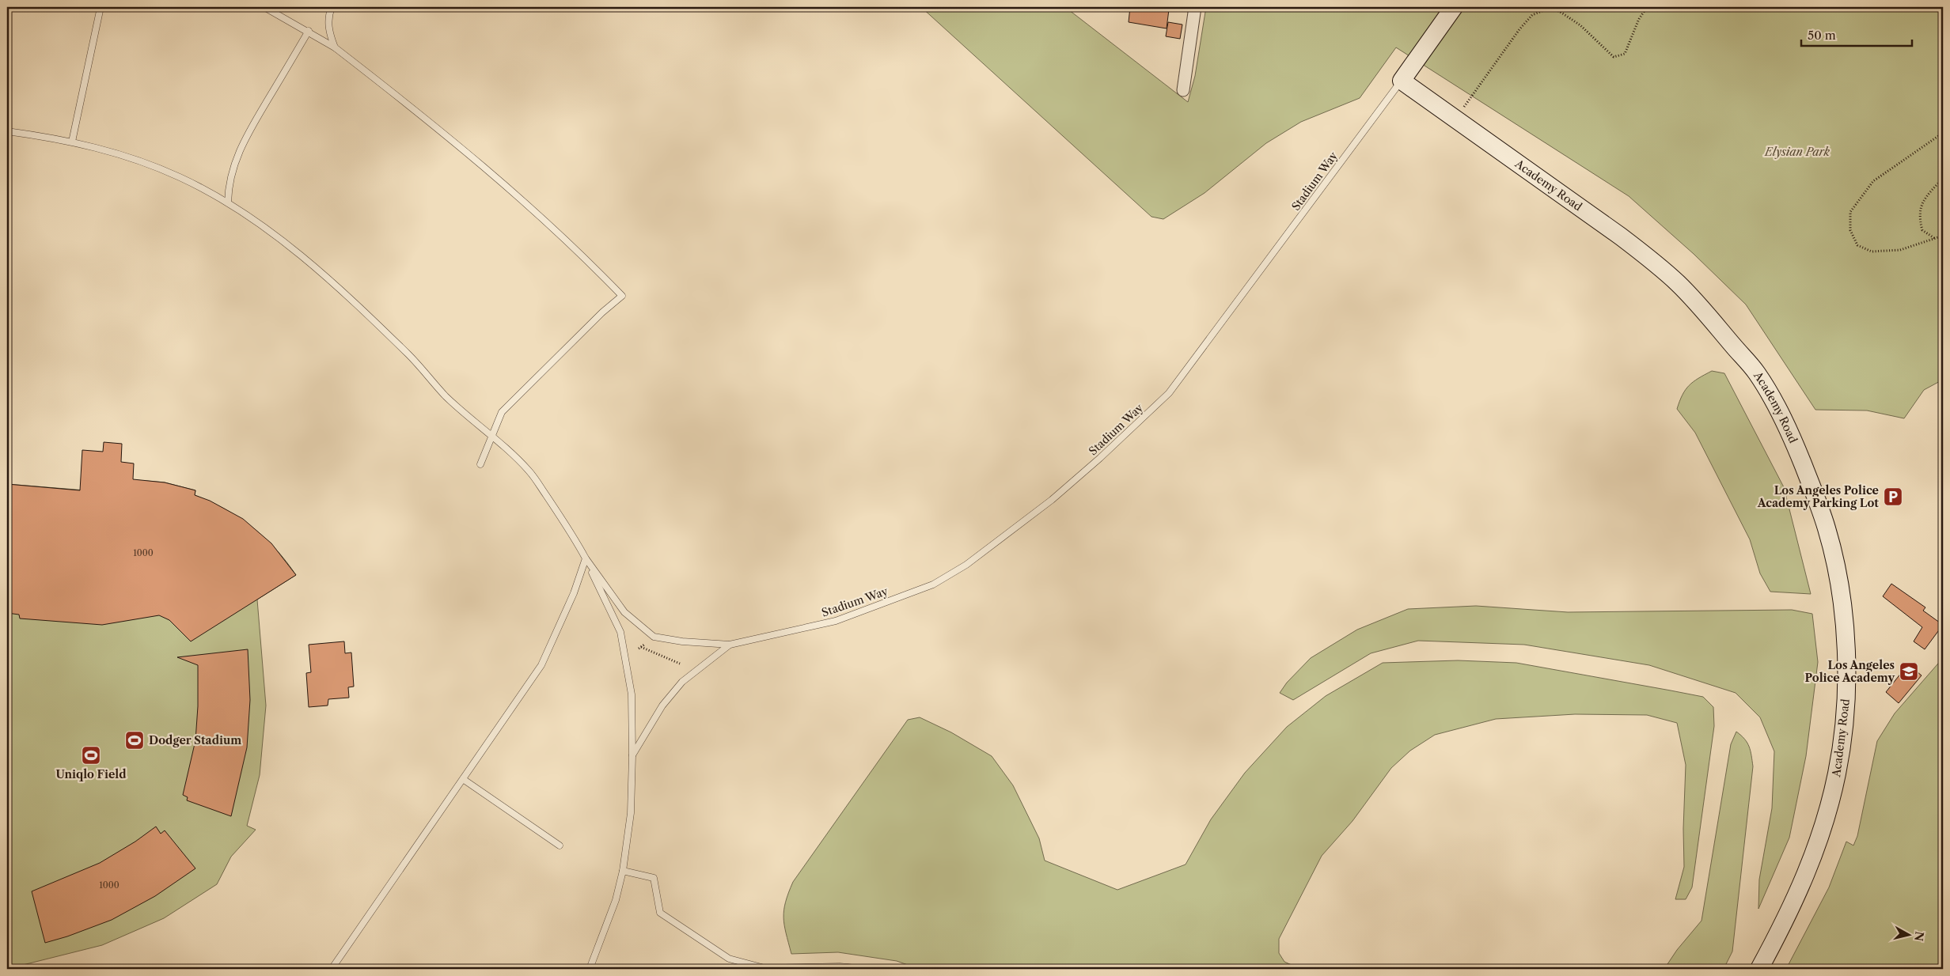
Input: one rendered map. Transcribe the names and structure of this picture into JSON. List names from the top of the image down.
{
  "streets": {
    "main road": ["Academy Road"],
    "lane": ["Stadium Way"]
  },
  "crossings": [
    ["Stadium Way", "Academy Road"]
  ],
  "parks": ["Elysian Park"],
  "places": {
    "parking": ["Los Angeles Police Academy Parking Lot"],
    "school or university": ["Los Angeles Police Academy"],
    "sports": ["Dodger Stadium", "Uniqlo Field"]
  },
  "house_numbers": ["1000", "1000"],
  "scale_bar": "50 m",
  "north": "right"
}
